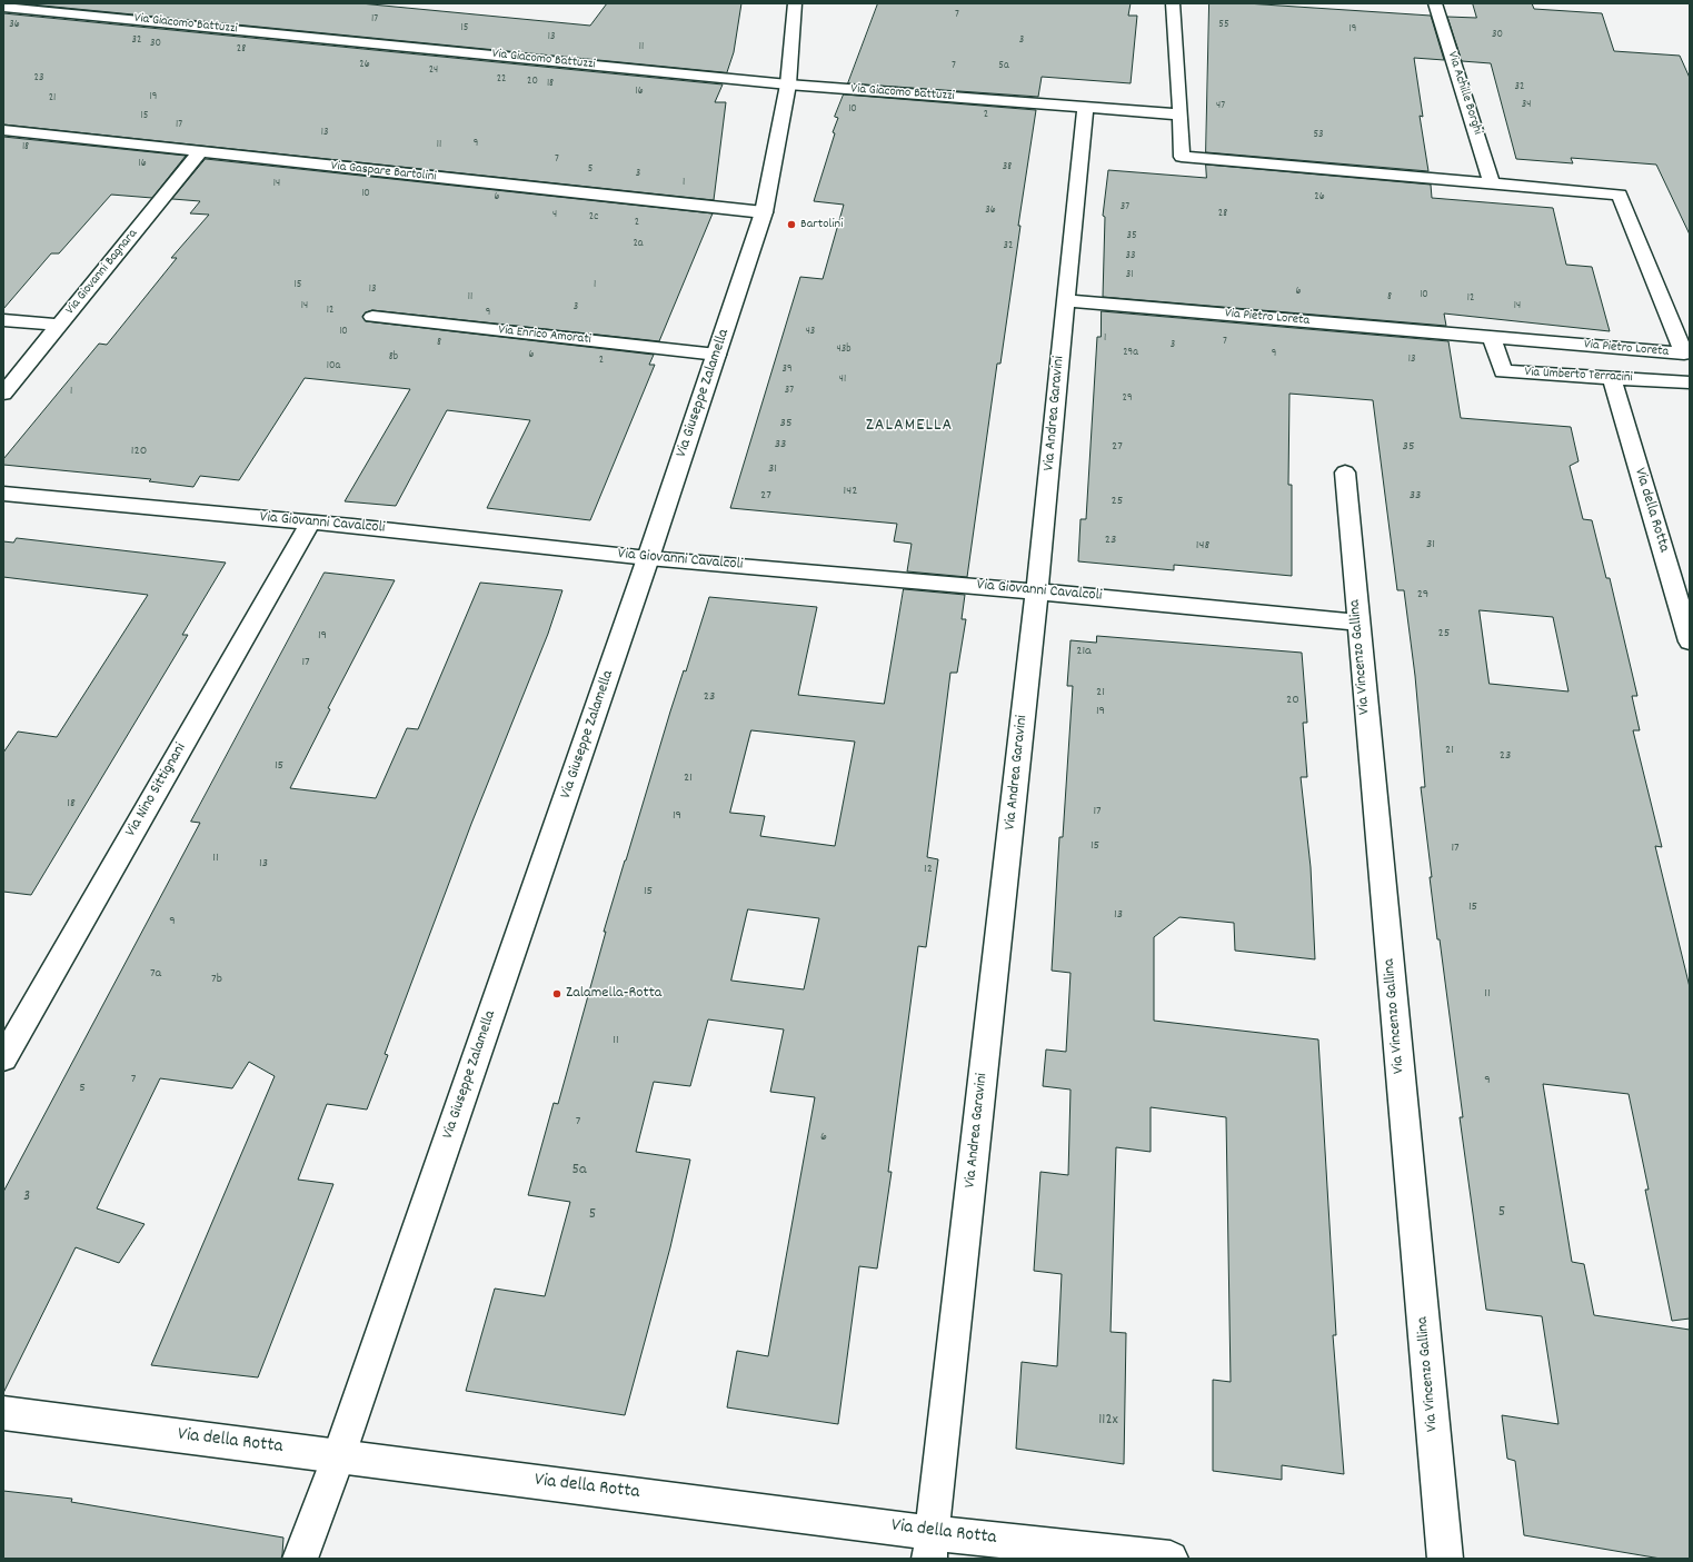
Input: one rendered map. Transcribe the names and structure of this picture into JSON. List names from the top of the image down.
{
  "streets": {
    "street": [
      "Via Giacomo Battuzzi",
      "Via Achille Borghi",
      "Via Gaspare Bartolini",
      "Via Giovanni Bagnara",
      "Via Pietro Loreta",
      "Via Enrico Amorati",
      "Via Umberto Terracini",
      "Via Giuseppe Zalamella",
      "Via Andrea Garavini",
      "Via della Rotta",
      "Via Giovanni Cavalcoli",
      "Via Vincenzo Gallina",
      "Via Nino Sittignani"
    ]
  },
  "crossings": [
    ["Via Giacomo Battuzzi", "Via Giuseppe Zalamella"],
    ["Via Giacomo Battuzzi", "Via Andrea Garavini"],
    ["Via Achille Borghi", "Via Pietro Loreta"],
    ["Via Gaspare Bartolini", "Via Giovanni Bagnara"],
    ["Via Gaspare Bartolini", "Via Giuseppe Zalamella"],
    ["Via Pietro Loreta", "Via Umberto Terracini"],
    ["Via Pietro Loreta", "Via Andrea Garavini"],
    ["Via Enrico Amorati", "Via Giuseppe Zalamella"],
    ["Via Umberto Terracini", "Via della Rotta"],
    ["Via Giuseppe Zalamella", "Via della Rotta"],
    ["Via Giuseppe Zalamella", "Via Giovanni Cavalcoli"],
    ["Via Andrea Garavini", "Via della Rotta"],
    ["Via Andrea Garavini", "Via Giovanni Cavalcoli"],
    ["Via Giovanni Cavalcoli", "Via Vincenzo Gallina"],
    ["Via Giovanni Cavalcoli", "Via Nino Sittignani"]
  ],
  "districts": ["ZALAMELLA"],
  "places": ["Bartolini", "Zalamella-Rotta"],
  "house_numbers": [
    "7",
    "17",
    "36",
    "55",
    "15",
    "19",
    "30",
    "13",
    "32",
    "3",
    "30",
    "11",
    "28",
    "26",
    "7",
    "5a",
    "24",
    "23",
    "22",
    "20",
    "18",
    "32",
    "16",
    "19",
    "21",
    "34",
    "47",
    "10",
    "2",
    "15",
    "17",
    "13",
    "53",
    "9",
    "11",
    "18",
    "7",
    "16",
    "38",
    "5",
    "3",
    "1",
    "14",
    "10",
    "6",
    "26",
    "37",
    "36",
    "28",
    "4",
    "2c",
    "2",
    "35",
    "2a",
    "32",
    "33",
    "31",
    "15",
    "1",
    "13",
    "6",
    "10",
    "11",
    "8",
    "12",
    "14",
    "14",
    "3",
    "12",
    "9",
    "10",
    "43",
    "1",
    "7",
    "8",
    "3",
    "43b",
    "29a",
    "9",
    "6",
    "8b",
    "13",
    "2",
    "10a",
    "39",
    "41",
    "37",
    "1",
    "29",
    "35",
    "33",
    "27",
    "35",
    "120",
    "31",
    "142",
    "27",
    "33",
    "25",
    "23",
    "31",
    "148",
    "29",
    "25",
    "19",
    "21a",
    "17",
    "21",
    "23",
    "20",
    "19",
    "21",
    "23",
    "15",
    "21",
    "18",
    "17",
    "19",
    "15",
    "17",
    "11",
    "13",
    "12",
    "15",
    "15",
    "13",
    "9",
    "7a",
    "7b",
    "11",
    "11",
    "7",
    "9",
    "5",
    "7",
    "6",
    "5a",
    "3",
    "5",
    "5",
    "112x"
  ]
}
